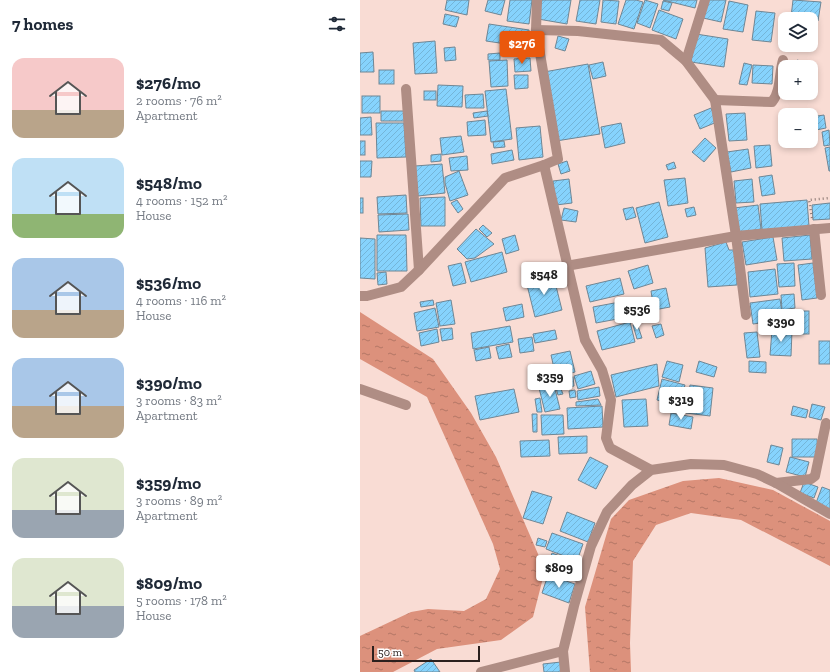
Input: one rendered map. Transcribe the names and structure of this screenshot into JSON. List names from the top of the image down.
{
  "scale_bar": "50 m",
  "page": {
    "heading": "7 homes",
    "map_buttons": ["+", "−"],
    "price": [
      "$276",
      "$548",
      "$536",
      "$390",
      "$359",
      "$319",
      "$809"
    ],
    "list": [
      {
        "name": "$276/mo",
        "note": "2 rooms · 76 m² · Apartment"
      },
      {
        "name": "$548/mo",
        "note": "4 rooms · 152 m² · House"
      },
      {
        "name": "$536/mo",
        "note": "4 rooms · 116 m² · House"
      },
      {
        "name": "$390/mo",
        "note": "3 rooms · 83 m² · Apartment"
      },
      {
        "name": "$359/mo",
        "note": "3 rooms · 89 m² · Apartment"
      },
      {
        "name": "$809/mo",
        "note": "5 rooms · 178 m² · House"
      }
    ],
    "scale": "50 m"
  }
}
